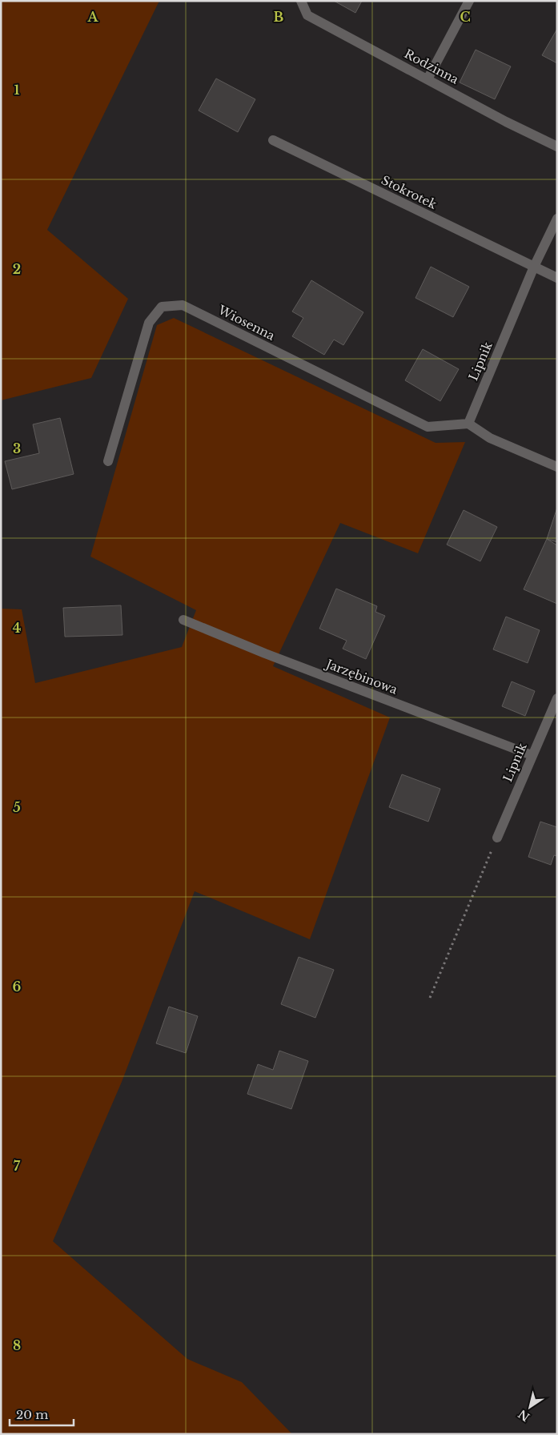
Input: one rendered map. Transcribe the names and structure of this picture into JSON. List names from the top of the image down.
{
  "streets": {
    "street": [
      "Rodzinna",
      "Stokrotek",
      "Wiosenna",
      "Lipnik",
      "Jarzębinowa"
    ]
  },
  "crossings": [
    ["Stokrotek", "Lipnik"],
    ["Wiosenna", "Lipnik"],
    ["Lipnik", "Jarzębinowa"]
  ],
  "scale_bar": "20 m",
  "north": "bottom left",
  "grid": {
    "columns": ["A", "B", "C"],
    "rows": [
      "1",
      "2",
      "3",
      "4",
      "5",
      "6",
      "7",
      "8"
    ]
  }
}
